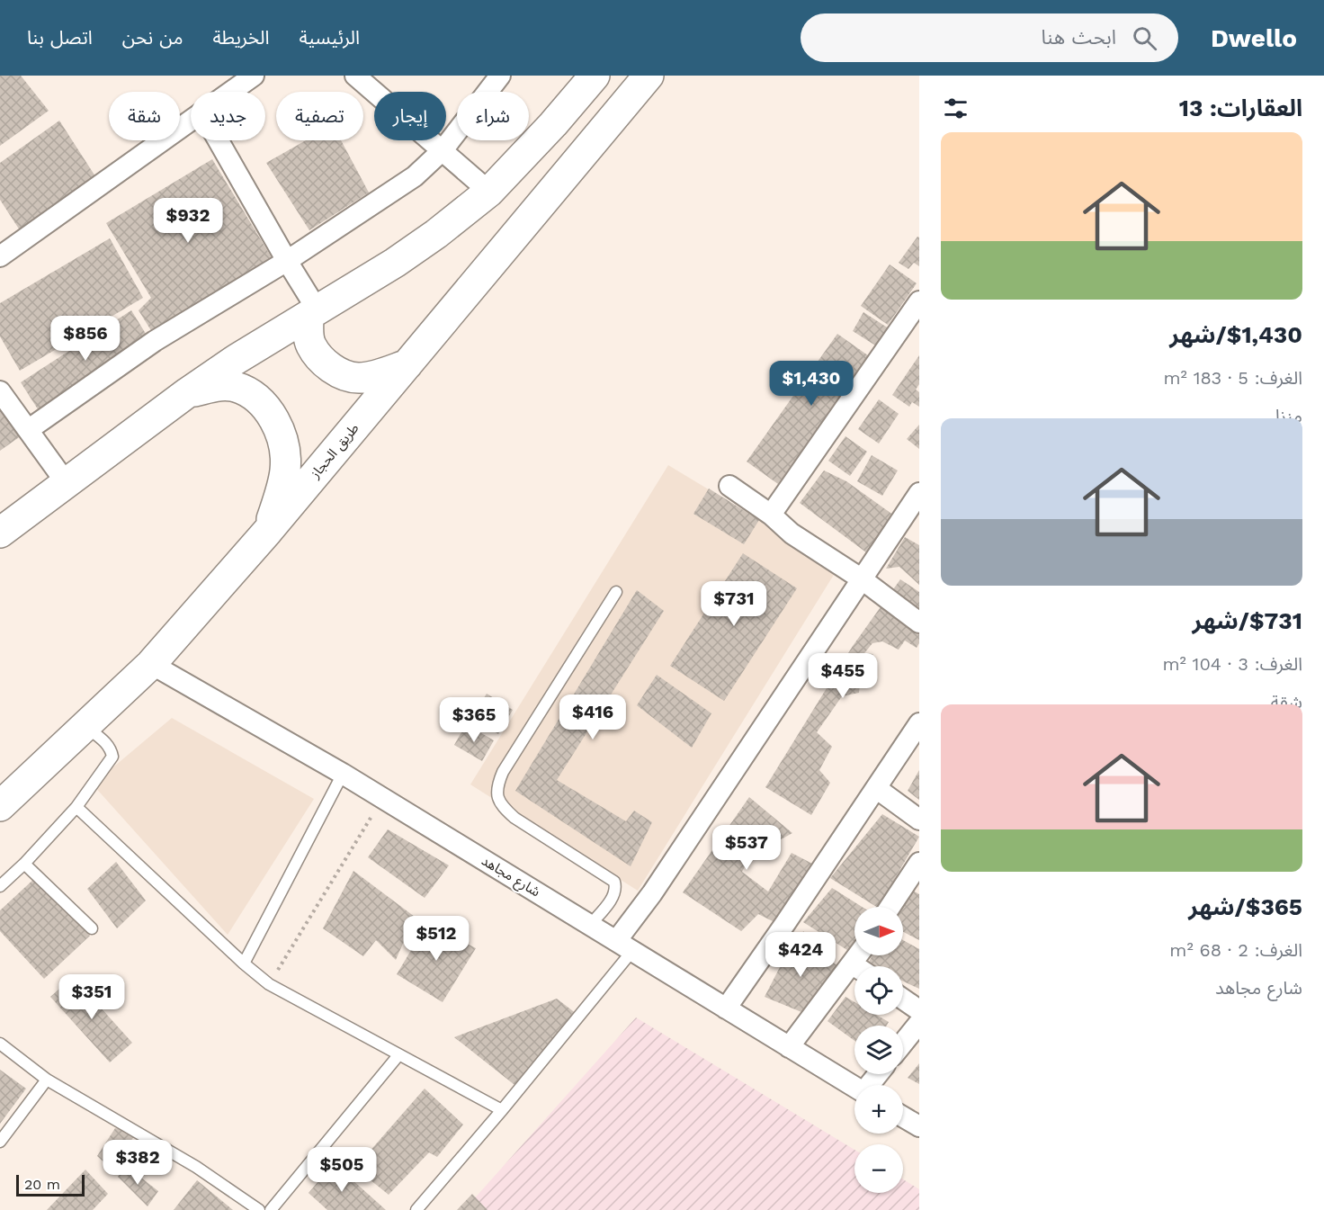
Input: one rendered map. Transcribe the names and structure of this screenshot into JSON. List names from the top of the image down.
{
  "streets": {
    "main road": ["طريق الحجاز"],
    "street": ["شارع مجاهد"]
  },
  "crossings": [
    ["طريق الحجاز", "شارع مجاهد"]
  ],
  "scale_bar": "20 m",
  "north": "right",
  "page": {
    "header": "Dwello",
    "search": "ابحث هنا",
    "nav": [
      "الرئيسية",
      "الخريطة",
      "من نحن",
      "اتصل بنا"
    ],
    "heading": "العقارات: 13",
    "chip": [
      "شراء",
      "إيجار",
      "تصفية",
      "جديد",
      "شقة"
    ],
    "list": [
      {
        "name": "$1,430/شهر",
        "note": "الغرف: 5 · 183 m² · منزل"
      },
      {
        "name": "$731/شهر",
        "note": "الغرف: 3 · 104 m² · شقة"
      },
      {
        "name": "$365/شهر",
        "note": "الغرف: 2 · 68 m² · شارع مجاهد"
      }
    ],
    "price": [
      "$932",
      "$856",
      "$1,430",
      "$731",
      "$455",
      "$416",
      "$365",
      "$537",
      "$512",
      "$424",
      "$351",
      "$382",
      "$505"
    ],
    "map_buttons": ["+", "−"],
    "scale": "20 m"
  }
}
